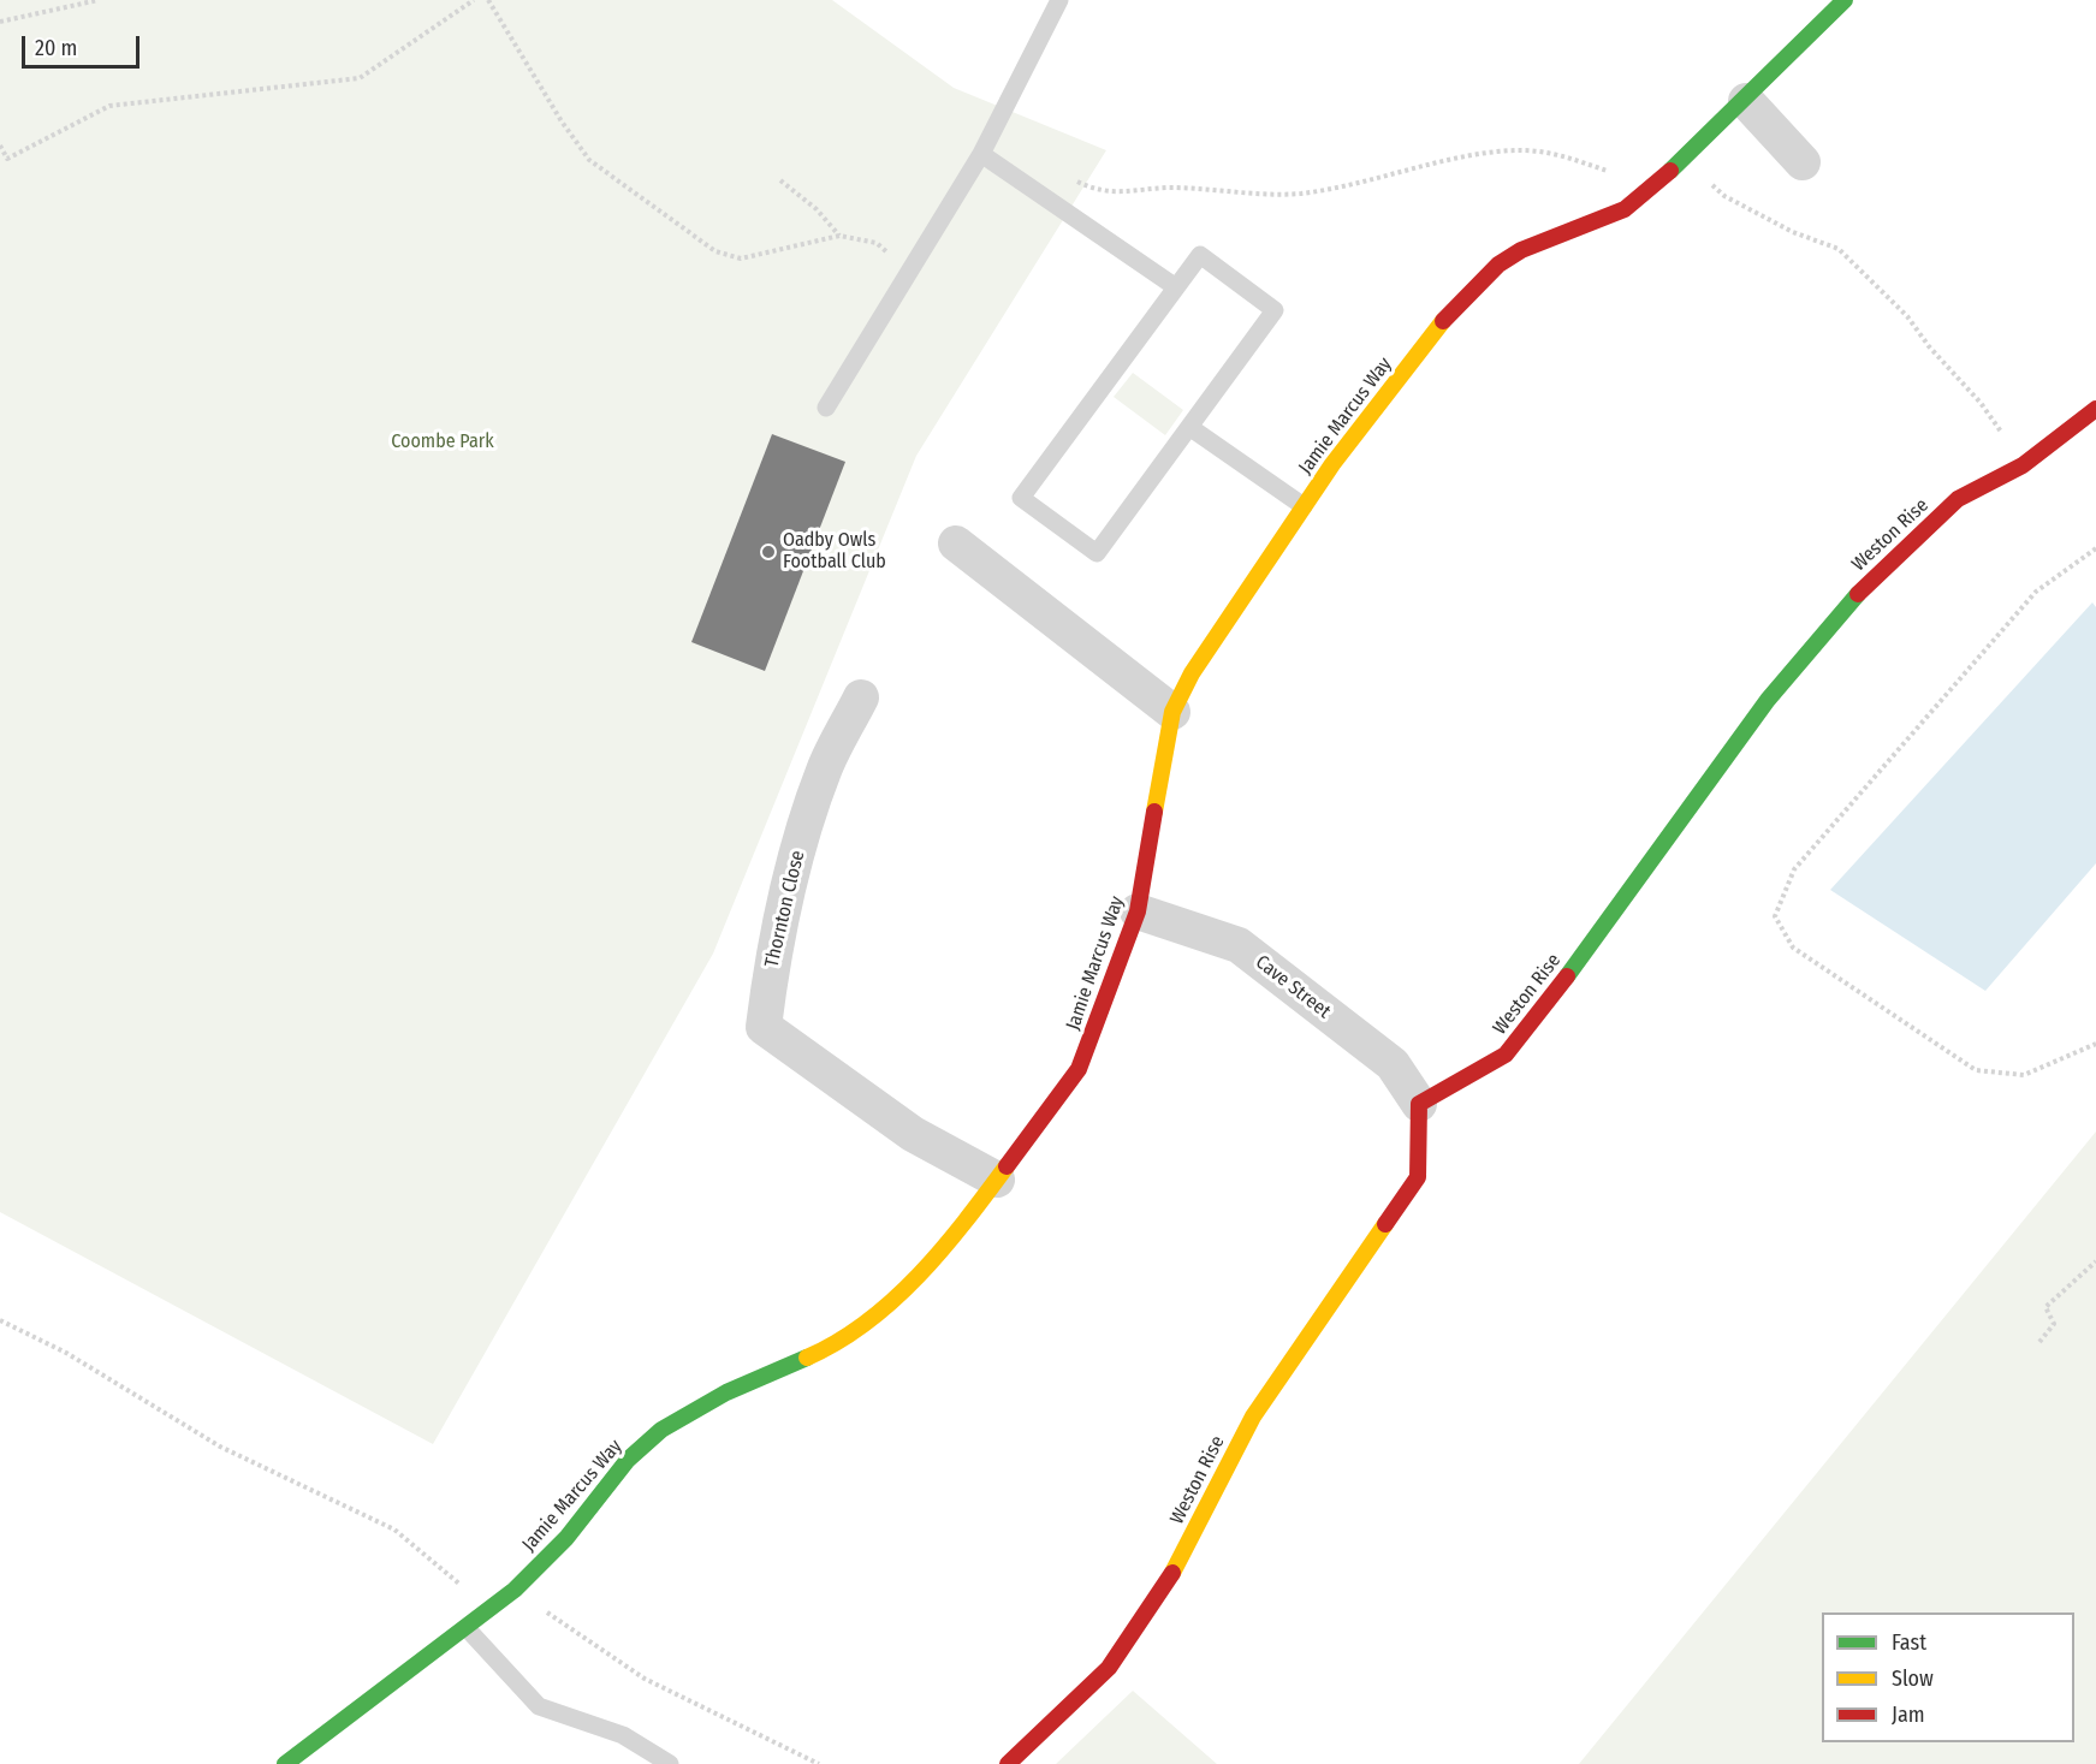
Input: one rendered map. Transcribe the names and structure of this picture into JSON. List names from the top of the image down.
{
  "streets": {
    "street": [
      "Jamie Marcus Way",
      "Weston Rise",
      "Thornton Close",
      "Cave Street"
    ]
  },
  "crossings": [
    ["Jamie Marcus Way", "Thornton Close"],
    ["Jamie Marcus Way", "Cave Street"],
    ["Weston Rise", "Cave Street"]
  ],
  "parks": ["Coombe Park"],
  "places": ["Oadby Owls Football Club"],
  "legend": ["Fast", "Slow", "Jam"],
  "scale_bar": "20 m"
}
